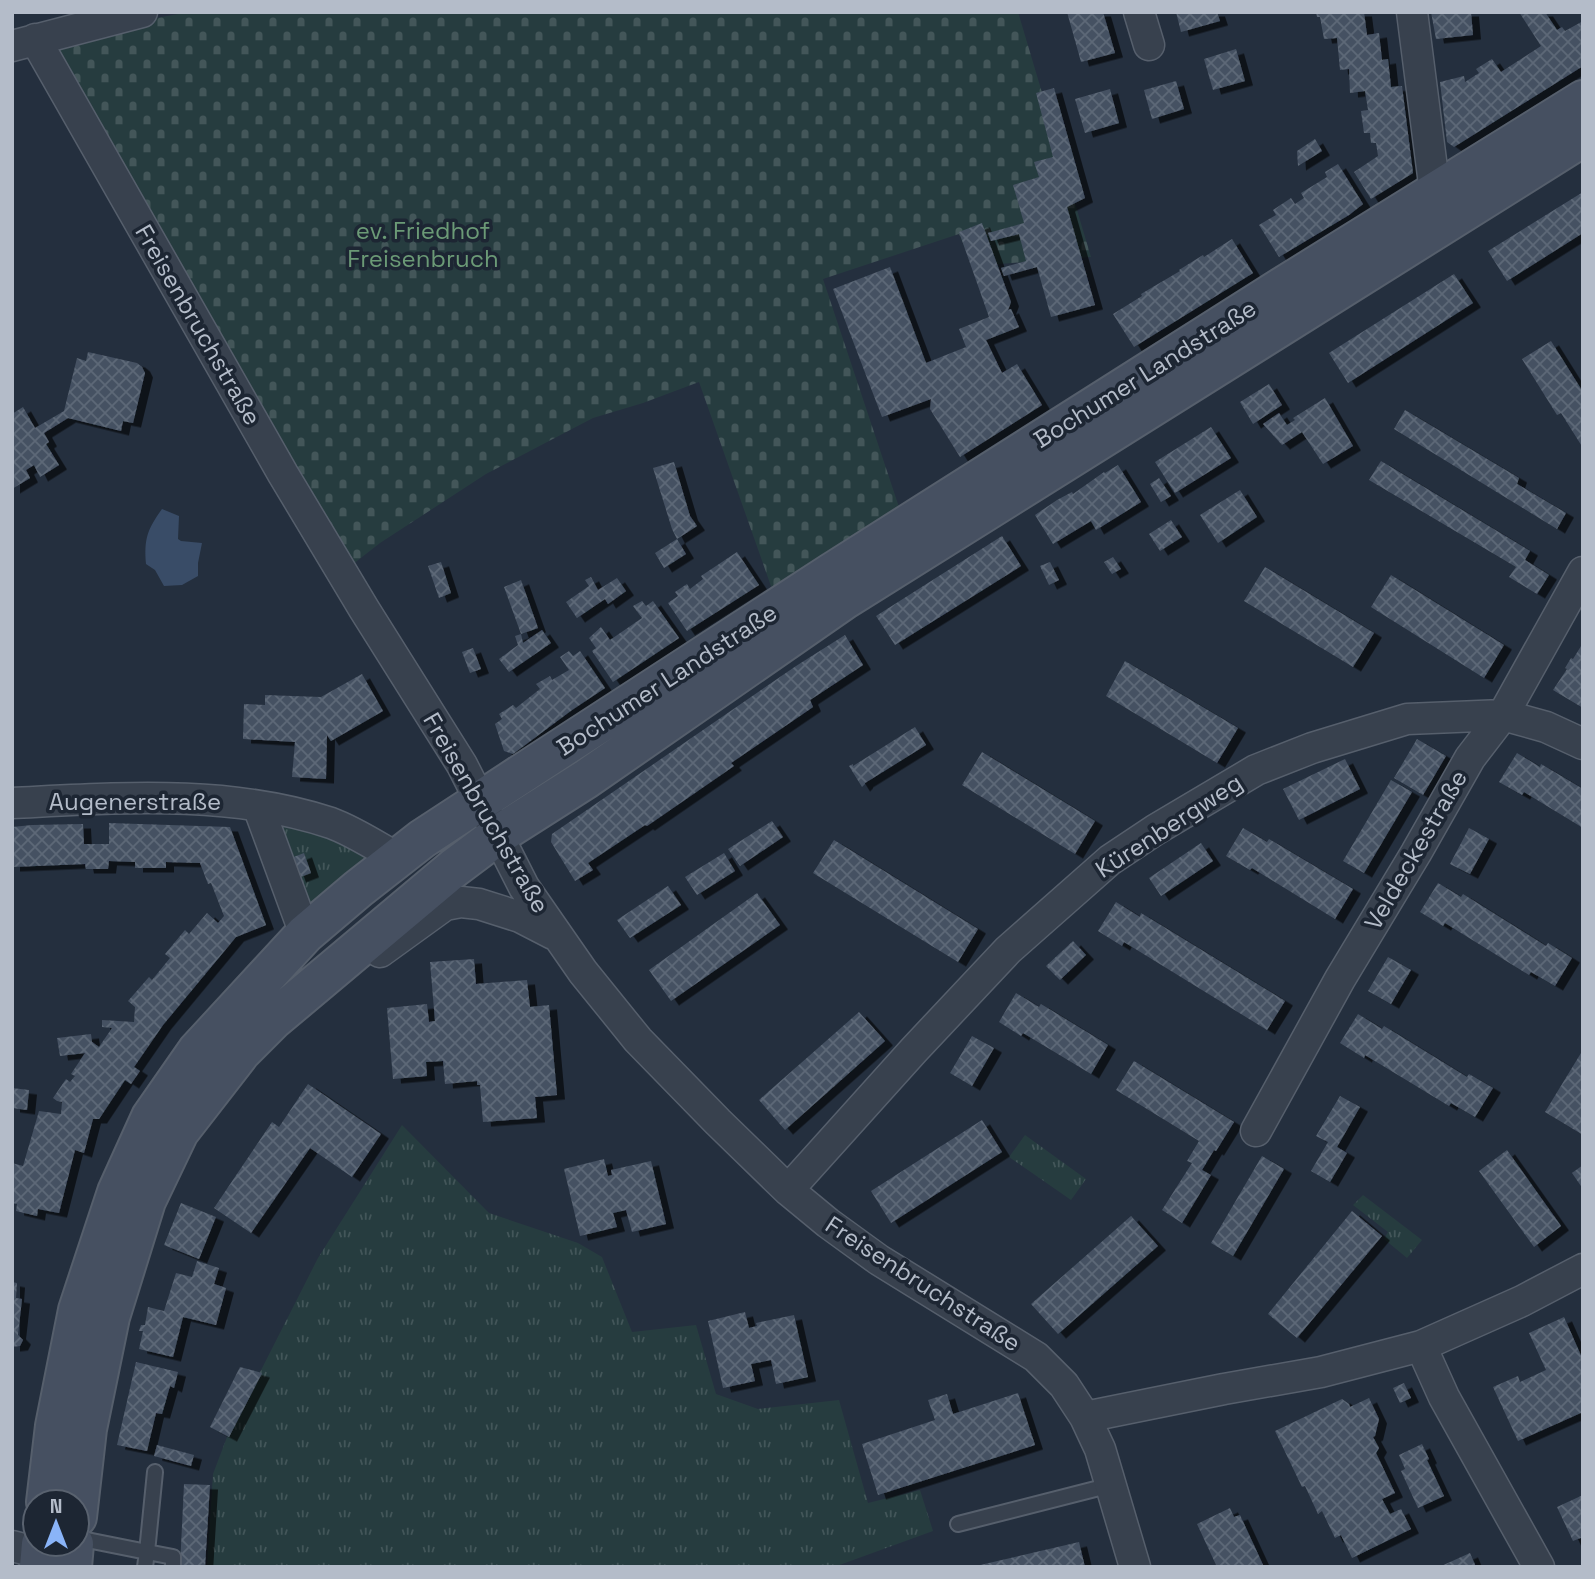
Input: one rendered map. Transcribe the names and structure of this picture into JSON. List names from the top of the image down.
{
  "streets": {
    "main road": ["Bochumer Landstraße"],
    "street": [
      "Freisenbruchstraße",
      "Augenerstraße",
      "Kürenbergweg",
      "Veldeckestraße"
    ]
  },
  "crossings": [
    ["Freisenbruchstraße", "Bochumer Landstraße"],
    ["Freisenbruchstraße", "Kürenbergweg"],
    ["Bochumer Landstraße", "Augenerstraße"],
    ["Kürenbergweg", "Veldeckestraße"]
  ],
  "parks": ["ev. Friedhof Freisenbruch"],
  "north": "top"
}
